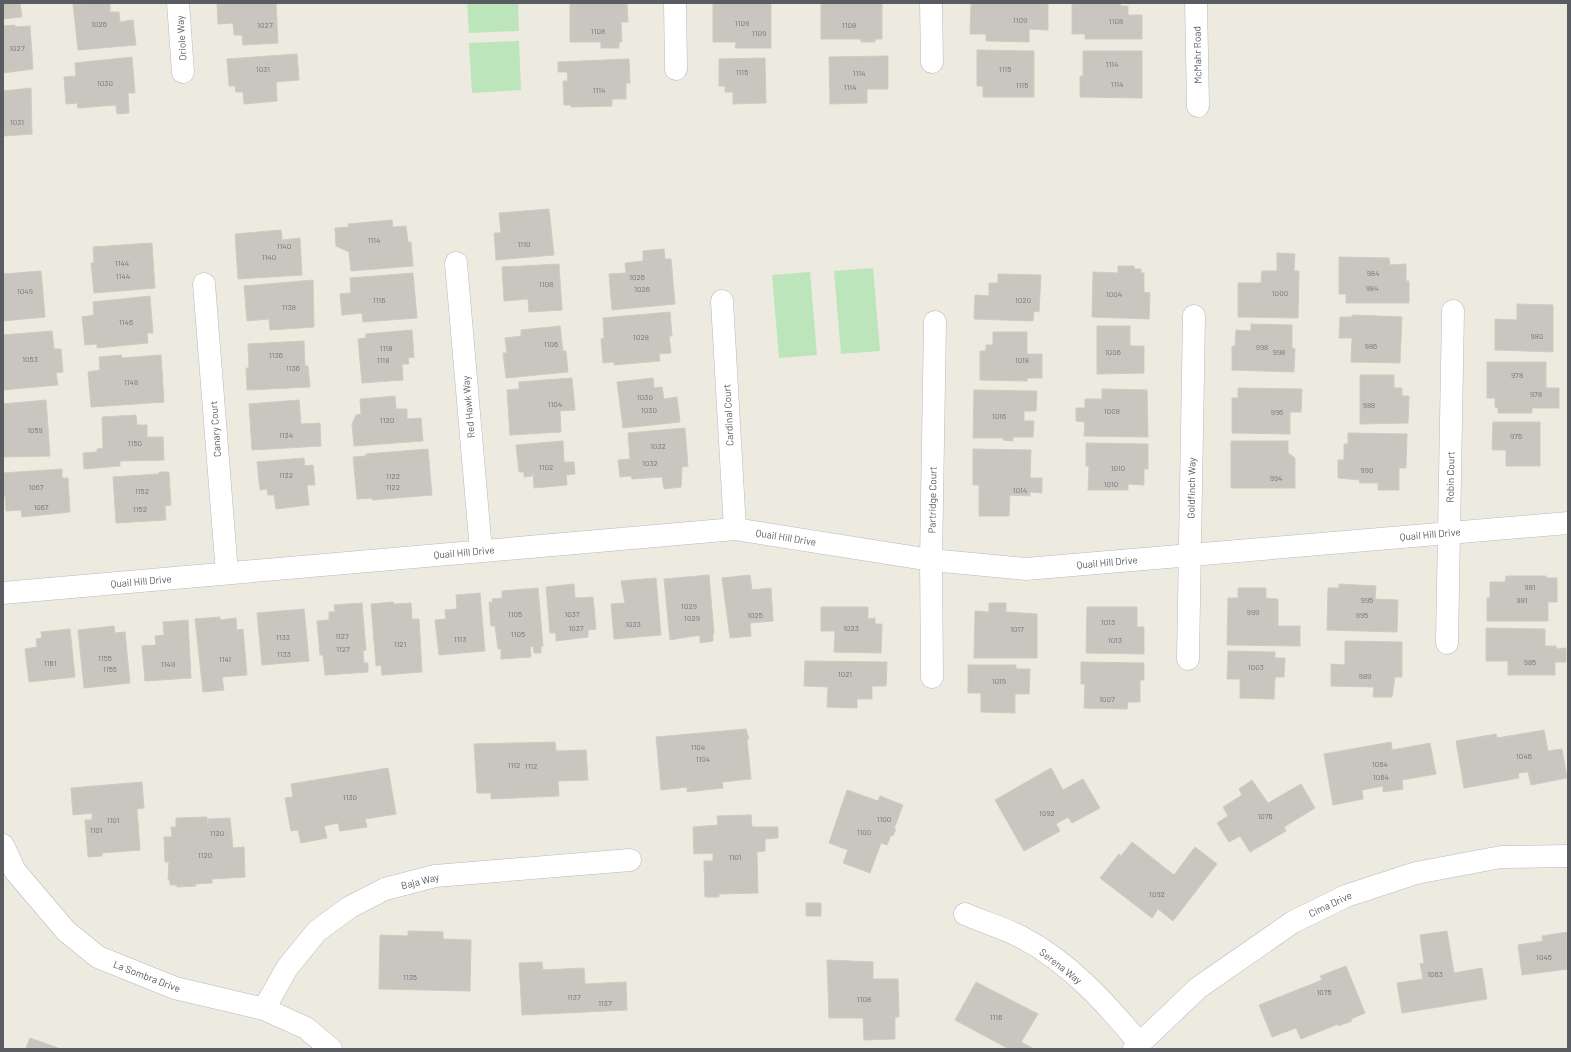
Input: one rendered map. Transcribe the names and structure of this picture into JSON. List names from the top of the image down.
{
  "streets": {
    "street": [
      "Oriole Way",
      "McMahr Road",
      "Red Hawk Way",
      "Cardinal Court",
      "Canary Court",
      "Robin Court",
      "Goldfinch Way",
      "Partridge Court",
      "Quail Hill Drive",
      "Baja Way",
      "Cima Drive",
      "Serena Way",
      "La Sombra Drive"
    ]
  },
  "crossings": [
    ["Red Hawk Way", "Quail Hill Drive"],
    ["Cardinal Court", "Quail Hill Drive"],
    ["Canary Court", "Quail Hill Drive"],
    ["Robin Court", "Quail Hill Drive"],
    ["Goldfinch Way", "Quail Hill Drive"],
    ["Partridge Court", "Quail Hill Drive"],
    ["Baja Way", "La Sombra Drive"],
    ["Cima Drive", "Serena Way"]
  ],
  "house_numbers": [
    "1109",
    "1108",
    "1109",
    "1026",
    "1027",
    "1108",
    "1108",
    "1109",
    "1027",
    "1114",
    "1031",
    "1115",
    "1115",
    "1114",
    "1030",
    "1114",
    "1115",
    "1114",
    "1114",
    "1031",
    "1114",
    "1110",
    "1140",
    "1140",
    "1144",
    "984",
    "1144",
    "1026",
    "1108",
    "984",
    "1026",
    "1049",
    "1000",
    "1004",
    "1116",
    "1020",
    "1138",
    "1146",
    "980",
    "1028",
    "1106",
    "986",
    "998",
    "1118",
    "1006",
    "998",
    "1136",
    "1053",
    "1118",
    "1018",
    "1136",
    "978",
    "1148",
    "978",
    "1030",
    "1104",
    "988",
    "1030",
    "1008",
    "996",
    "1016",
    "1120",
    "1059",
    "1134",
    "976",
    "1150",
    "1032",
    "1032",
    "1102",
    "1010",
    "990",
    "1132",
    "1122",
    "994",
    "1010",
    "1067",
    "1122",
    "1014",
    "1152",
    "1067",
    "1152",
    "981",
    "995",
    "981",
    "1029",
    "999",
    "1105",
    "1037",
    "1025",
    "995",
    "1029",
    "1013",
    "1033",
    "1037",
    "1023",
    "1017",
    "1105",
    "1127",
    "1133",
    "1113",
    "1013",
    "1121",
    "1127",
    "1133",
    "1155",
    "1141",
    "985",
    "1161",
    "1149",
    "1003",
    "1155",
    "1021",
    "989",
    "1019",
    "1007",
    "1104",
    "1046",
    "1104",
    "1064",
    "1112",
    "1112",
    "1064",
    "1130",
    "1092",
    "1076",
    "1100",
    "1101",
    "1101",
    "1100",
    "1120",
    "1120",
    "1101",
    "1092",
    "1045",
    "1063",
    "1135",
    "1075",
    "1137",
    "1108",
    "1137",
    "1116"
  ]
}
